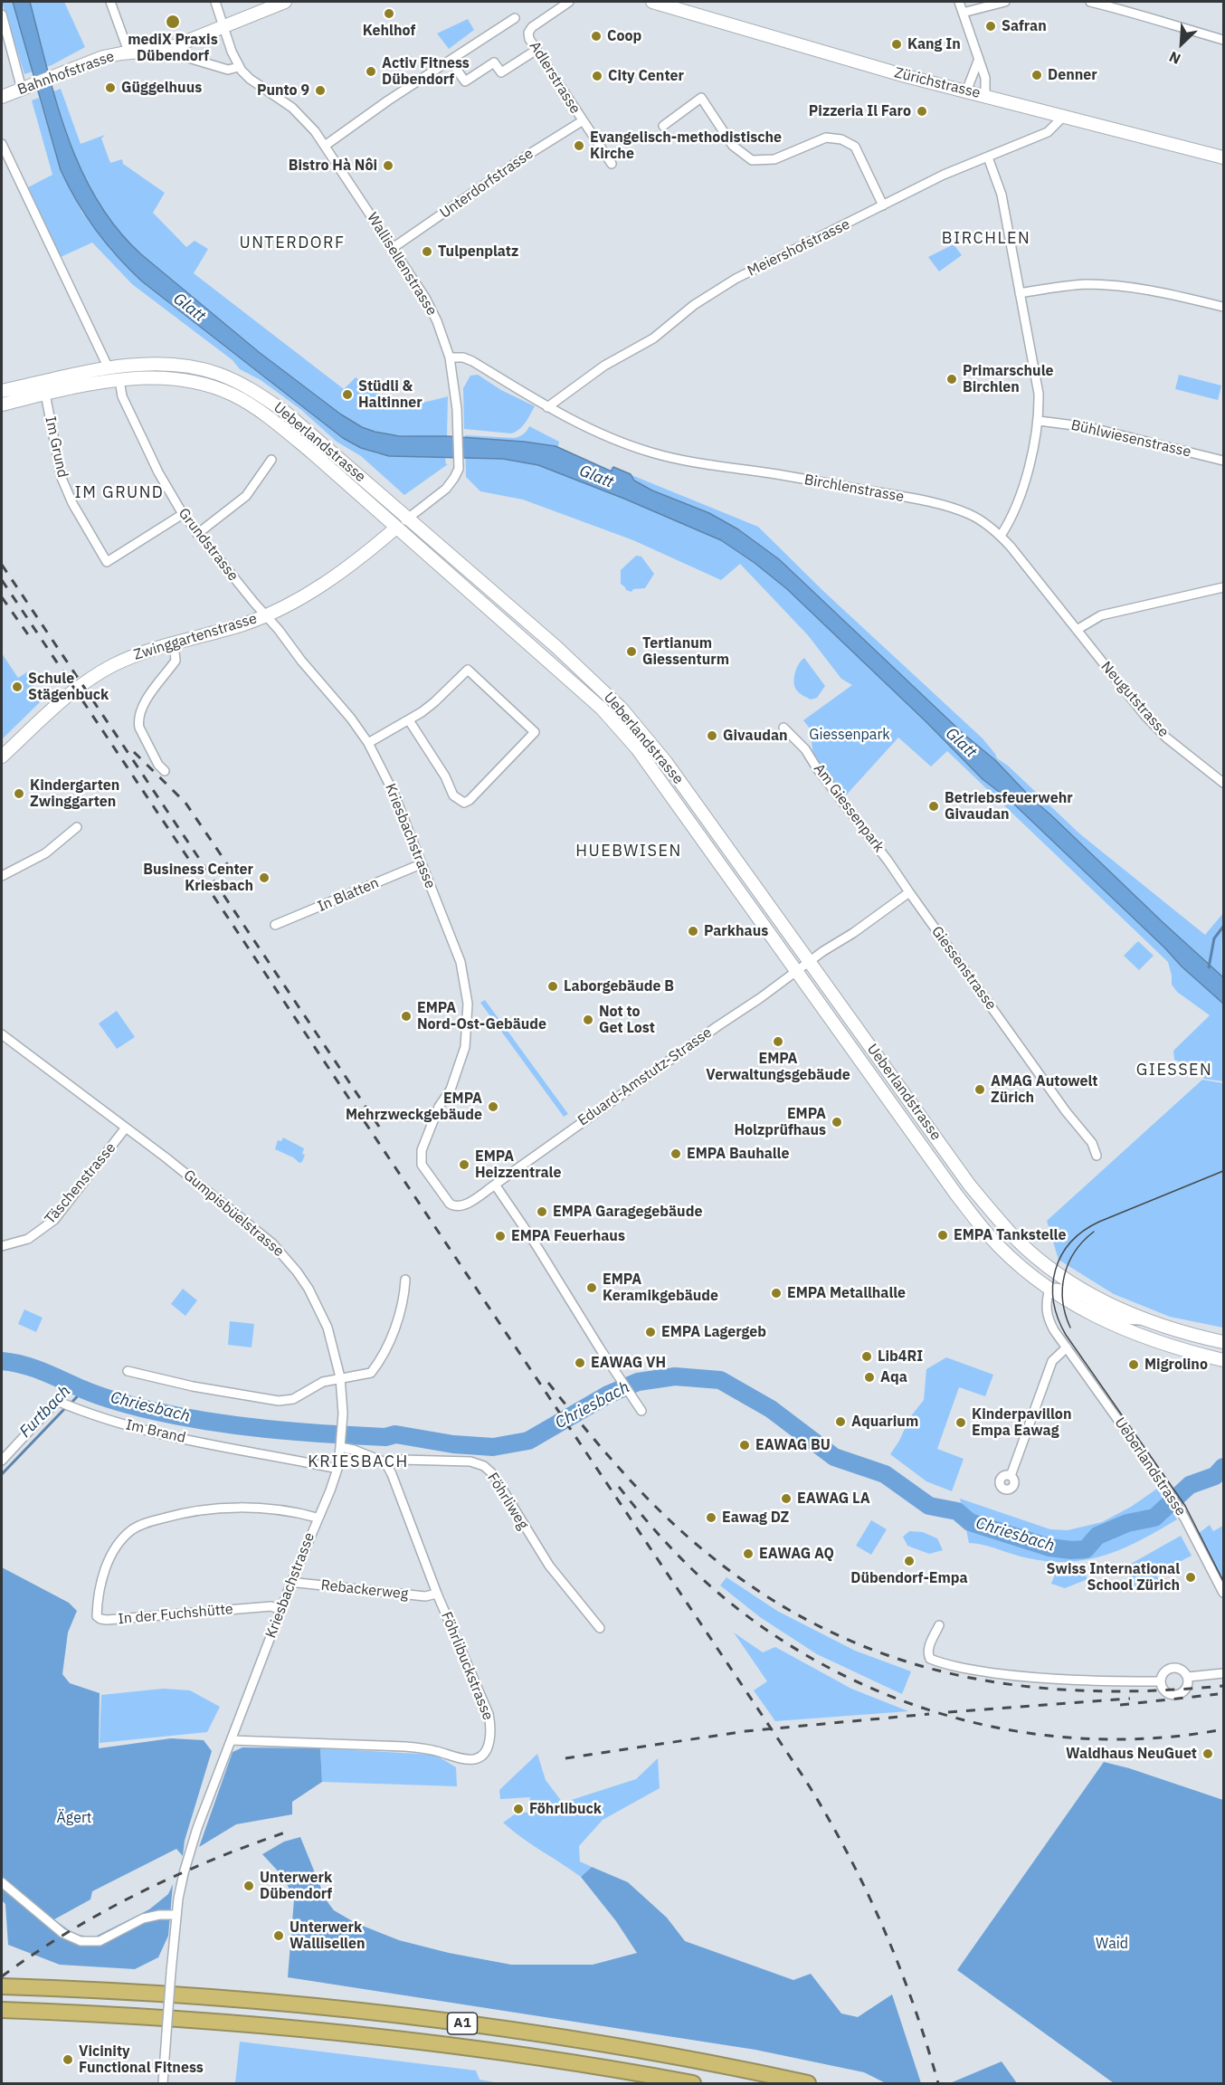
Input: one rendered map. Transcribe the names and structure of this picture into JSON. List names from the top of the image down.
{
  "streets": {
    "highway": ["A1"],
    "main road": [
      "Bahnhofstrasse",
      "Zürichstrasse",
      "Ueberlandstrasse",
      "Zwinggartenstrasse"
    ],
    "street": [
      "Adlerstrasse",
      "Unterdorfstrasse",
      "Meiershofstrasse",
      "Wallisellenstrasse",
      "Bühlwiesenstrasse",
      "Im Grund",
      "Birchlenstrasse",
      "Grundstrasse",
      "Neugutstrasse",
      "Am Giessenpark",
      "Kriesbachstrasse",
      "In Blatten",
      "Giessenstrasse",
      "Eduard-Amstutz-Strasse",
      "Täschenstrasse",
      "Gumpisbüelstrasse",
      "Im Brand",
      "Föhrliweg",
      "Rebackerweg",
      "In der Fuchshütte",
      "Föhrlibuckstrasse"
    ]
  },
  "crossings": [
    ["Bahnhofstrasse", "Wallisellenstrasse"],
    ["Adlerstrasse", "Unterdorfstrasse"],
    ["Zürichstrasse", "Meiershofstrasse"],
    ["Unterdorfstrasse", "Wallisellenstrasse"],
    ["Meiershofstrasse", "Birchlenstrasse"],
    ["Wallisellenstrasse", "Ueberlandstrasse"],
    ["Wallisellenstrasse", "Birchlenstrasse"],
    ["Wallisellenstrasse", "Zwinggartenstrasse"],
    ["Ueberlandstrasse", "Im Grund"],
    ["Ueberlandstrasse", "Grundstrasse"],
    ["Ueberlandstrasse", "Zwinggartenstrasse"],
    ["Ueberlandstrasse", "Eduard-Amstutz-Strasse"],
    ["Im Grund", "Grundstrasse"],
    ["Birchlenstrasse", "Neugutstrasse"],
    ["Grundstrasse", "Zwinggartenstrasse"],
    ["Grundstrasse", "Kriesbachstrasse"],
    ["Zwinggartenstrasse", "Kriesbachstrasse"],
    ["Am Giessenpark", "Giessenstrasse"],
    ["Kriesbachstrasse", "In Blatten"],
    ["Kriesbachstrasse", "Eduard-Amstutz-Strasse"],
    ["Kriesbachstrasse", "Gumpisbüelstrasse"],
    ["Kriesbachstrasse", "Im Brand"],
    ["Kriesbachstrasse", "Föhrliweg"],
    ["Kriesbachstrasse", "Rebackerweg"],
    ["Kriesbachstrasse", "In der Fuchshütte"],
    ["Kriesbachstrasse", "Föhrlibuckstrasse"],
    ["Täschenstrasse", "Gumpisbüelstrasse"],
    ["Föhrliweg", "Föhrlibuckstrasse"],
    ["Rebackerweg", "Föhrlibuckstrasse"]
  ],
  "districts": [
    "BIRCHLEN",
    "UNTERDORF",
    "IM GRUND",
    "HUEBWISEN",
    "GIESSEN",
    "KRIESBACH"
  ],
  "water": ["Glatt", "Chriesbach", "Furtbach"],
  "parks": ["Giessenpark", "Ägert", "Waid"],
  "places": [
    "Kehlhof",
    "mediX Praxis Dübendorf",
    "Safran",
    "Coop",
    "Kang In",
    "Activ Fitness Dübendorf",
    "Denner",
    "City Center",
    "Güggelhuus",
    "Punto 9",
    "Pizzeria Il Faro",
    "Evangelisch-methodistische Kirche",
    "Bistro Hà Nôi",
    "Tulpenplatz",
    "Primarschule Birchlen",
    "Stüdli & Haltinner",
    "Tertianum Giessenturm",
    "Schule Stägenbuck",
    "Givaudan",
    "Kindergarten Zwinggarten",
    "Betriebsfeuerwehr Givaudan",
    "Business Center Kriesbach",
    "Parkhaus",
    "Laborgebäude B",
    "EMPA Nord-Ost-Gebäude",
    "Not to Get Lost",
    "EMPA Verwaltungsgebäude",
    "AMAG Autowelt Zürich",
    "EMPA Mehrzweckgebäude",
    "EMPA Holzprüfhaus",
    "EMPA Bauhalle",
    "EMPA Heizzentrale",
    "EMPA Garagegebäude",
    "EMPA Tankstelle",
    "EMPA Feuerhaus",
    "EMPA Keramikgebäude",
    "EMPA Metallhalle",
    "EMPA Lagergeb",
    "Lib4RI",
    "EAWAG VH",
    "Migrolino",
    "Aqa",
    "Aquarium",
    "Kinderpavillon Empa Eawag",
    "EAWAG BU",
    "EAWAG LA",
    "Eawag DZ",
    "EAWAG AQ",
    "Dübendorf-Empa",
    "Swiss International School Zürich",
    "Waldhaus NeuGuet",
    "Föhrlibuck",
    "Unterwerk Dübendorf",
    "Unterwerk Wallisellen",
    "Vicinity Functional Fitness"
  ],
  "north": "bottom left"
}
